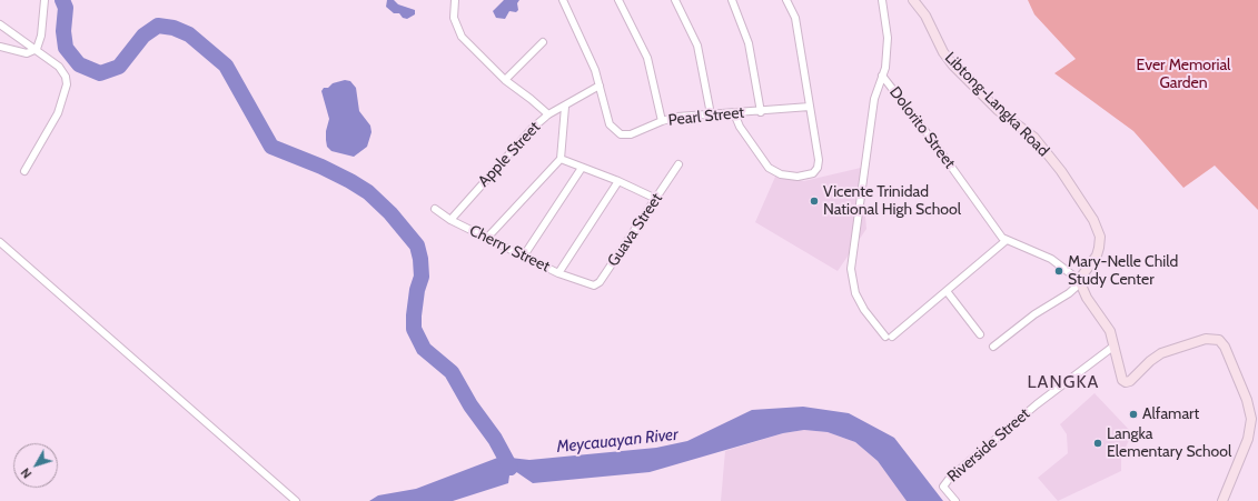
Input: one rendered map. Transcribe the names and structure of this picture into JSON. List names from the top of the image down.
{
  "streets": {
    "main road": ["Libtong-Langka Road"],
    "street": [
      "Pearl Street",
      "Dolorito Street",
      "Apple Street",
      "Guava Street",
      "Cherry Street",
      "Riverside Street"
    ]
  },
  "crossings": [
    ["Libtong-Langka Road", "Dolorito Street"],
    ["Pearl Street", "Apple Street"],
    ["Apple Street", "Cherry Street"],
    ["Guava Street", "Cherry Street"]
  ],
  "districts": ["LANGKA"],
  "water": ["Meycauayan River"],
  "parks": ["Ever Memorial Garden"],
  "places": [
    "Vicente Trinidad National High School",
    "Mary-Nelle Child Study Center",
    "Alfamart",
    "Langka Elementary School"
  ],
  "north": "bottom left"
}
